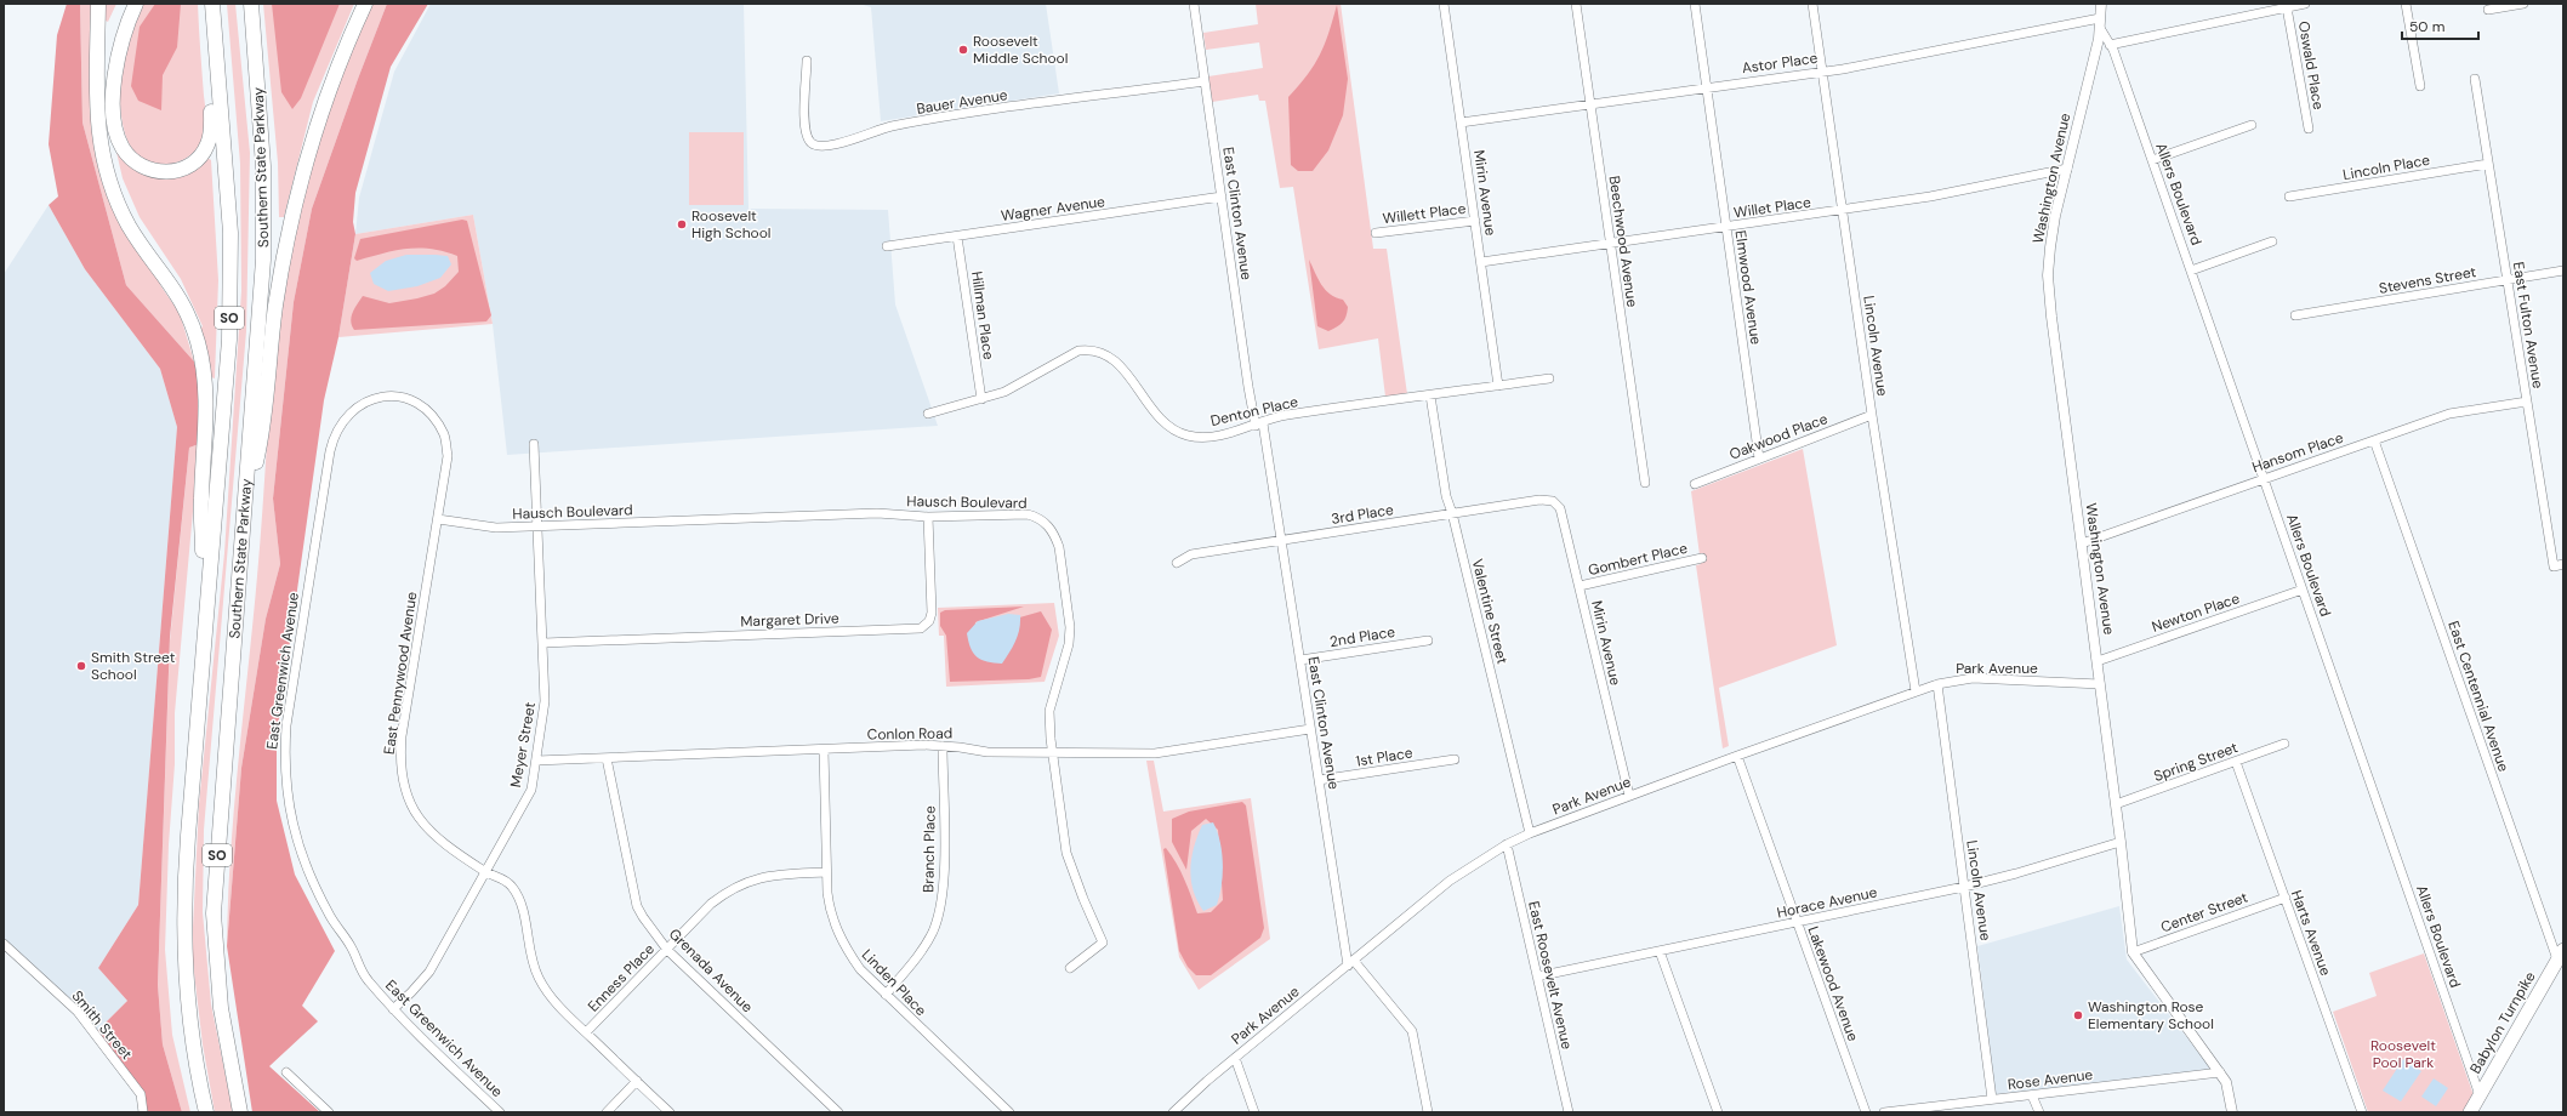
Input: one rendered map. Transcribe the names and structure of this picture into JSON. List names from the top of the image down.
{
  "streets": {
    "highway": ["Southern State Parkway", "SO"],
    "main road": ["Babylon Turnpike"],
    "street": [
      "Astor Place",
      "Oswald Place",
      "Bauer Avenue",
      "Lincoln Place",
      "Washington Avenue",
      "Mirin Avenue",
      "Allers Boulevard",
      "Willet Place",
      "Wagner Avenue",
      "East Clinton Avenue",
      "Willett Place",
      "Beechwood Avenue",
      "Stevens Street",
      "Elmwood Avenue",
      "Hillman Place",
      "East Fulton Avenue",
      "Lincoln Avenue",
      "Denton Place",
      "Oakwood Place",
      "Hansom Place",
      "Hausch Boulevard",
      "3rd Place",
      "Gombert Place",
      "Valentine Street",
      "Newton Place",
      "Margaret Drive",
      "2nd Place",
      "Park Avenue",
      "East Greenwich Avenue",
      "East Pennywood Avenue",
      "East Centennial Avenue",
      "Conlon Road",
      "Meyer Street",
      "1st Place",
      "Spring Street",
      "Branch Place",
      "Horace Avenue",
      "Center Street",
      "Harts Avenue",
      "Grenada Avenue",
      "East Roosevelt Avenue",
      "Enness Place",
      "Linden Place",
      "Lakewood Avenue",
      "Smith Street",
      "Rose Avenue"
    ]
  },
  "crossings": [
    ["Astor Place", "Washington Avenue"],
    ["Astor Place", "Mirin Avenue"],
    ["Astor Place", "Allers Boulevard"],
    ["Astor Place", "Beechwood Avenue"],
    ["Astor Place", "Elmwood Avenue"],
    ["Astor Place", "Lincoln Avenue"],
    ["Bauer Avenue", "East Clinton Avenue"],
    ["Lincoln Place", "East Fulton Avenue"],
    ["Washington Avenue", "Allers Boulevard"],
    ["Washington Avenue", "Willet Place"],
    ["Washington Avenue", "Hansom Place"],
    ["Washington Avenue", "Newton Place"],
    ["Washington Avenue", "Park Avenue"],
    ["Washington Avenue", "Spring Street"],
    ["Washington Avenue", "Horace Avenue"],
    ["Washington Avenue", "Center Street"],
    ["Washington Avenue", "Rose Avenue"],
    ["Mirin Avenue", "Willet Place"],
    ["Mirin Avenue", "Willett Place"],
    ["Mirin Avenue", "Denton Place"],
    ["Mirin Avenue", "3rd Place"],
    ["Mirin Avenue", "Gombert Place"],
    ["Mirin Avenue", "Park Avenue"],
    ["Allers Boulevard", "Hansom Place"],
    ["Allers Boulevard", "Newton Place"],
    ["Allers Boulevard", "Babylon Turnpike"],
    ["Willet Place", "Beechwood Avenue"],
    ["Willet Place", "Elmwood Avenue"],
    ["Willet Place", "Lincoln Avenue"],
    ["Wagner Avenue", "East Clinton Avenue"],
    ["Wagner Avenue", "Hillman Place"],
    ["East Clinton Avenue", "Denton Place"],
    ["East Clinton Avenue", "3rd Place"],
    ["East Clinton Avenue", "2nd Place"],
    ["East Clinton Avenue", "Park Avenue"],
    ["East Clinton Avenue", "Conlon Road"],
    ["East Clinton Avenue", "1st Place"],
    ["Stevens Street", "East Fulton Avenue"],
    ["Elmwood Avenue", "Oakwood Place"],
    ["Hillman Place", "Denton Place"],
    ["East Fulton Avenue", "Hansom Place"],
    ["Lincoln Avenue", "Oakwood Place"],
    ["Lincoln Avenue", "Park Avenue"],
    ["Lincoln Avenue", "Horace Avenue"],
    ["Lincoln Avenue", "Rose Avenue"],
    ["Denton Place", "Valentine Street"],
    ["Hansom Place", "East Centennial Avenue"],
    ["Hausch Boulevard", "Margaret Drive"],
    ["Hausch Boulevard", "East Pennywood Avenue"],
    ["Hausch Boulevard", "Conlon Road"],
    ["Hausch Boulevard", "Meyer Street"],
    ["3rd Place", "Valentine Street"],
    ["Valentine Street", "Park Avenue"],
    ["Margaret Drive", "Meyer Street"],
    ["Park Avenue", "East Roosevelt Avenue"],
    ["Park Avenue", "Lakewood Avenue"],
    ["East Greenwich Avenue", "East Pennywood Avenue"],
    ["East Greenwich Avenue", "Meyer Street"],
    ["East Pennywood Avenue", "Meyer Street"],
    ["East Pennywood Avenue", "Enness Place"],
    ["East Centennial Avenue", "Babylon Turnpike"],
    ["Conlon Road", "Meyer Street"],
    ["Conlon Road", "Branch Place"],
    ["Conlon Road", "Grenada Avenue"],
    ["Conlon Road", "Linden Place"],
    ["Spring Street", "Harts Avenue"],
    ["Branch Place", "Linden Place"],
    ["Horace Avenue", "East Roosevelt Avenue"],
    ["Horace Avenue", "Lakewood Avenue"],
    ["Center Street", "Harts Avenue"],
    ["Grenada Avenue", "Enness Place"],
    ["Enness Place", "Linden Place"]
  ],
  "parks": ["Roosevelt Pool Park"],
  "places": [
    "Roosevelt Middle School",
    "Roosevelt High School",
    "Smith Street School",
    "Washington Rose Elementary School"
  ],
  "scale_bar": "50 m"
}
